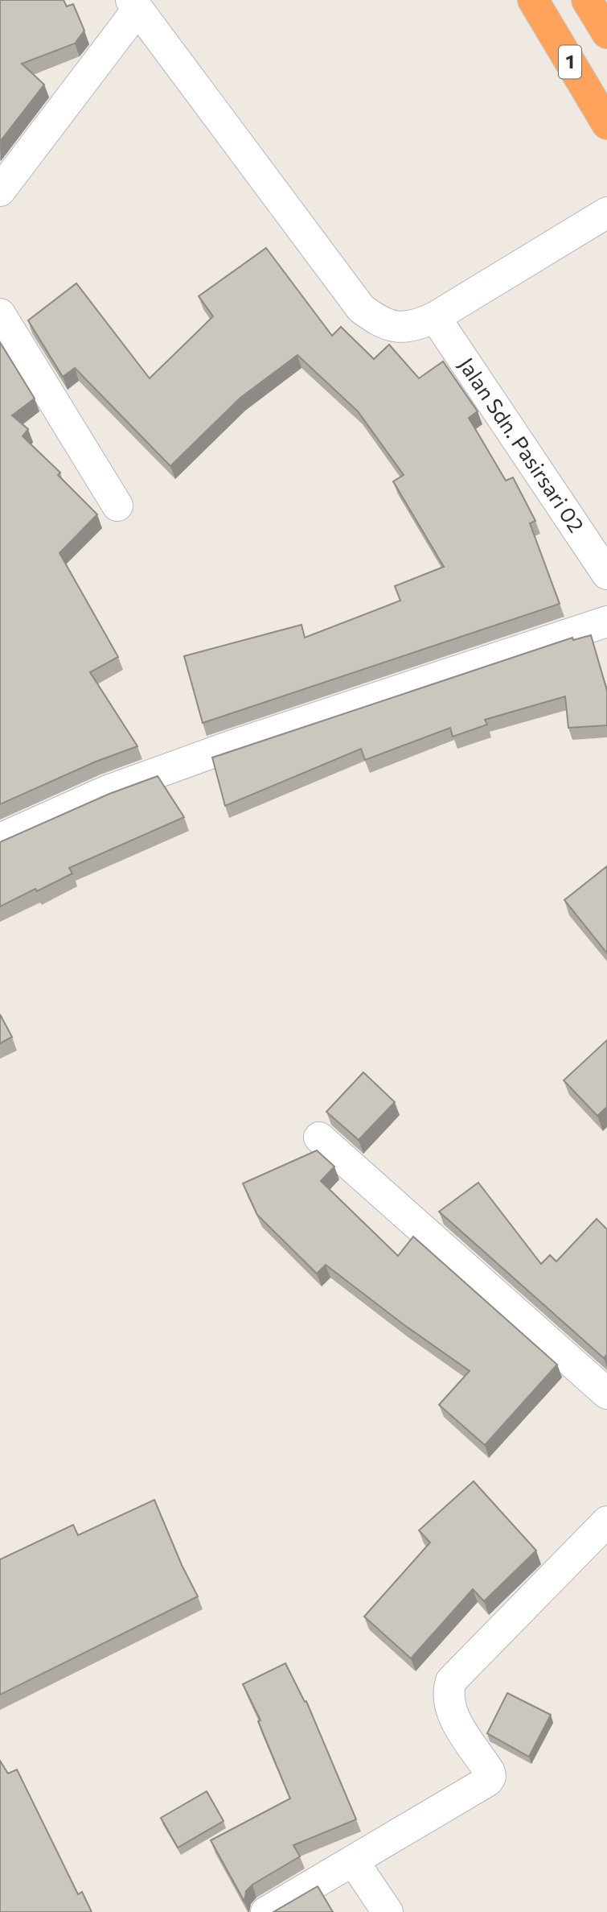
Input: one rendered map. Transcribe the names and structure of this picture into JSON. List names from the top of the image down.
{
  "streets": {
    "highway": ["1"],
    "street": ["Jalan Sdn. Pasirsari 02"]
  }
}
